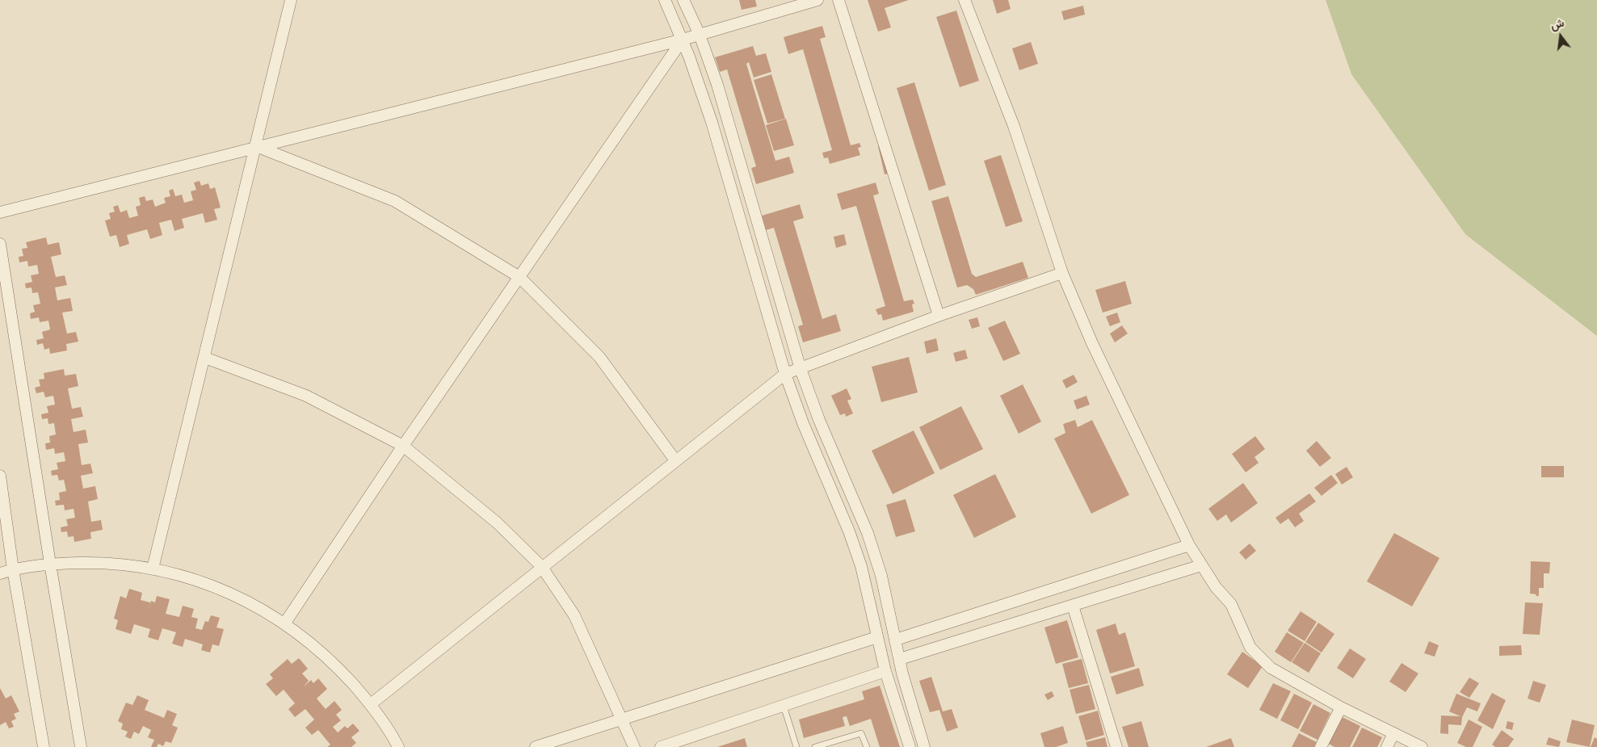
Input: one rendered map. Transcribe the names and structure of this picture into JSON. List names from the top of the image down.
{
  "north": "top"
}
